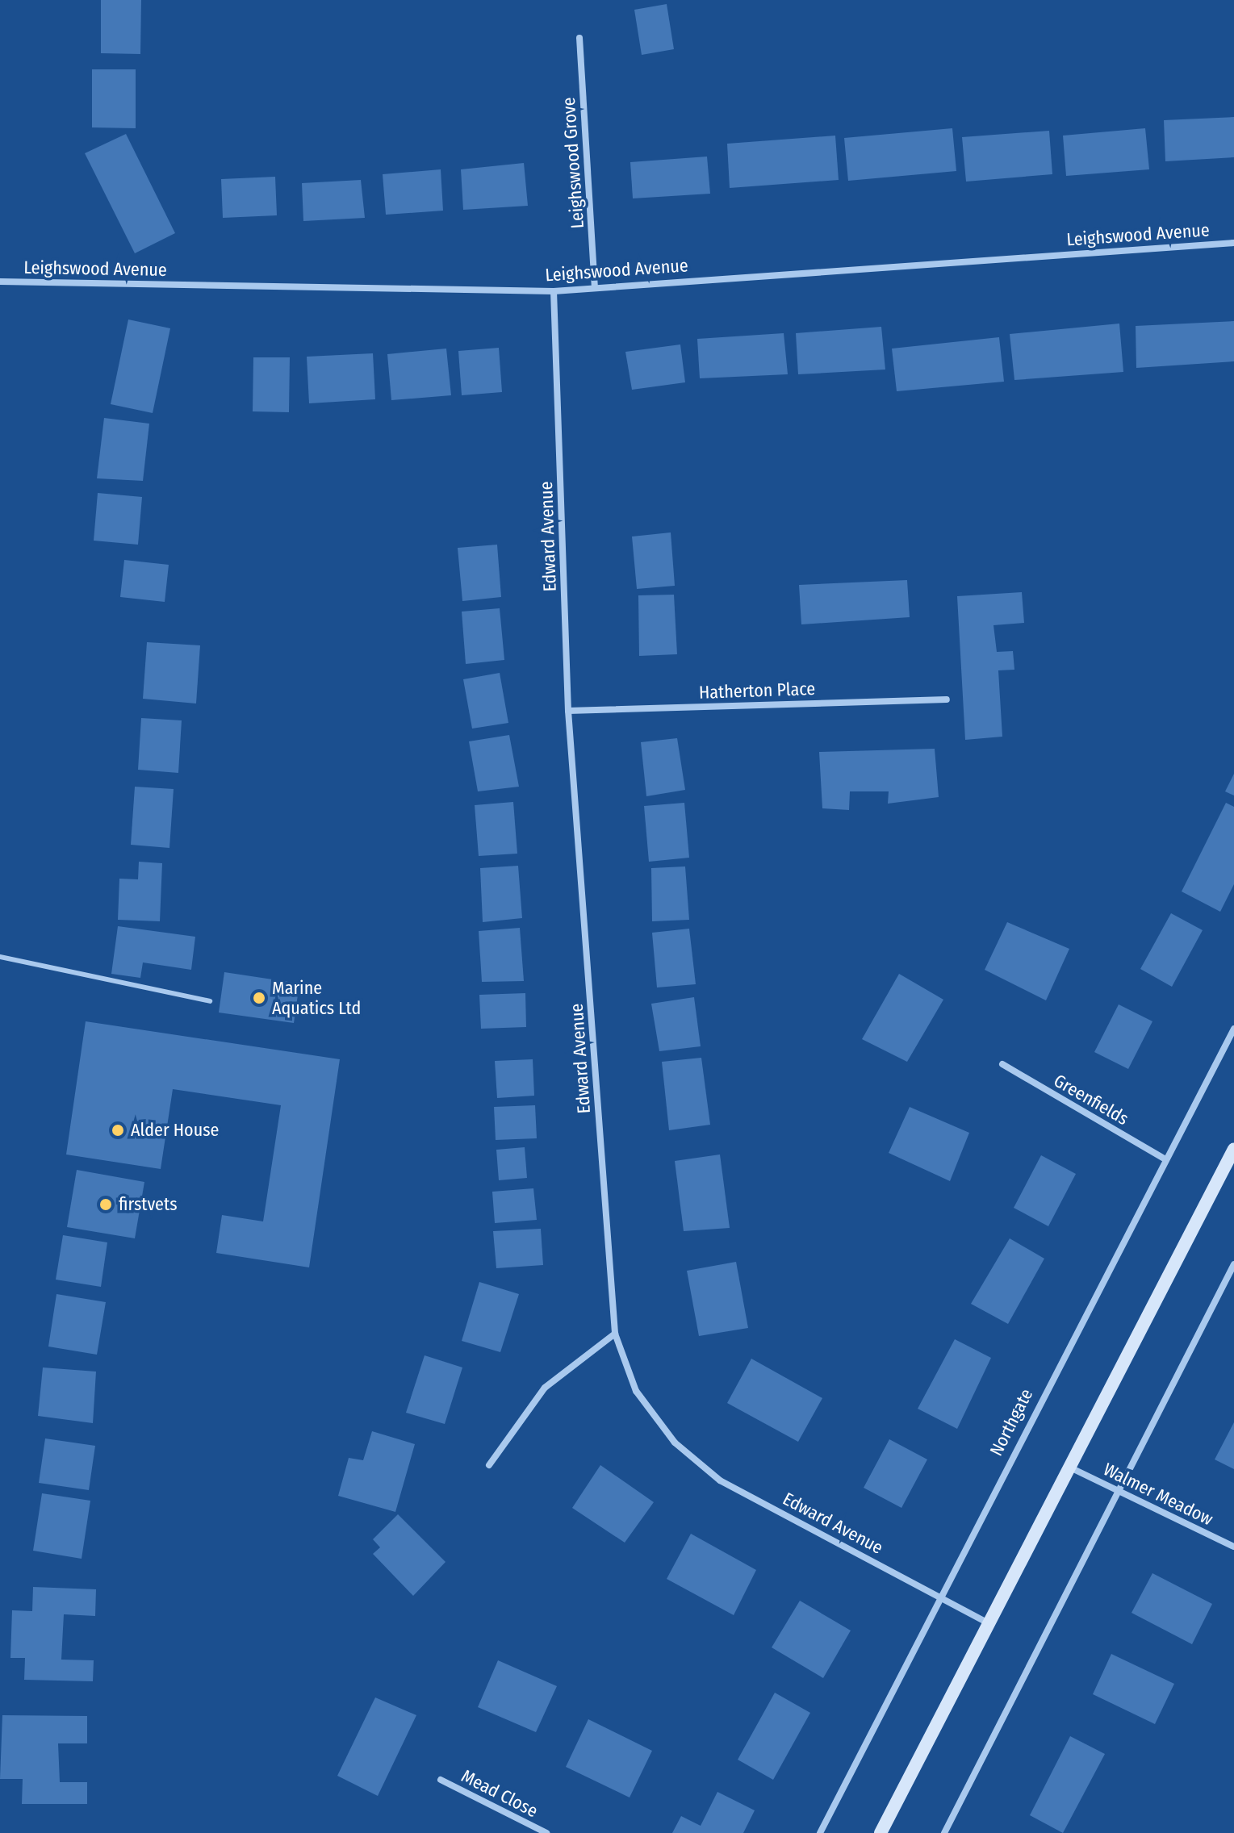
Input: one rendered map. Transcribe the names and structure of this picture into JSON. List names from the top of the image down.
{
  "streets": {
    "street": [
      "Leighswood Grove",
      "Leighswood Avenue",
      "Edward Avenue",
      "Hatherton Place",
      "Greenfields",
      "Northgate",
      "Walmer Meadow",
      "Mead Close"
    ]
  },
  "crossings": [
    ["Leighswood Grove", "Leighswood Avenue"],
    ["Leighswood Avenue", "Edward Avenue"],
    ["Edward Avenue", "Hatherton Place"],
    ["Edward Avenue", "Northgate"],
    ["Greenfields", "Northgate"]
  ],
  "places": ["Marine Aquatics Ltd", "Alder House", "firstvets"]
}
